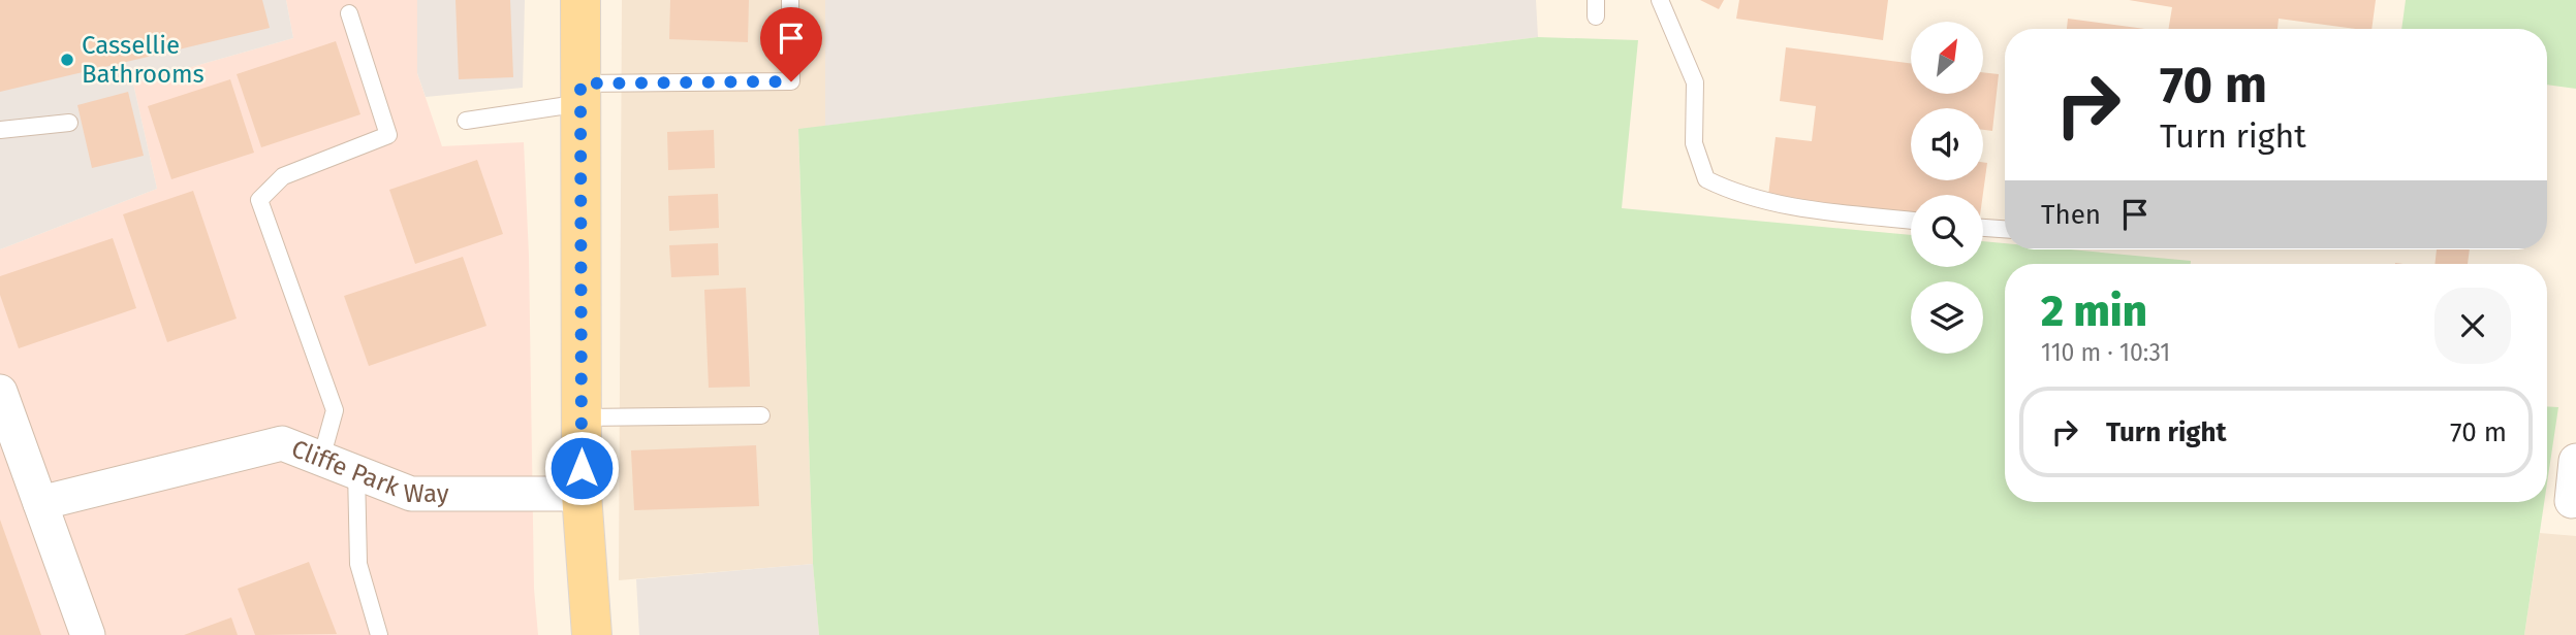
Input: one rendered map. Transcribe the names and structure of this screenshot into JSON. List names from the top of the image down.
{
  "streets": {
    "street": ["Cliffe Park Way"]
  },
  "places": ["Cassellie Bathrooms"],
  "north": "top right",
  "page": {
    "turn": ["70 m", "Turn right"],
    "then": "Then",
    "heading": ["2 min", "110 m · 10:31"],
    "list": [
      {
        "name": "Turn right",
        "value": "70 m"
      }
    ]
  }
}
